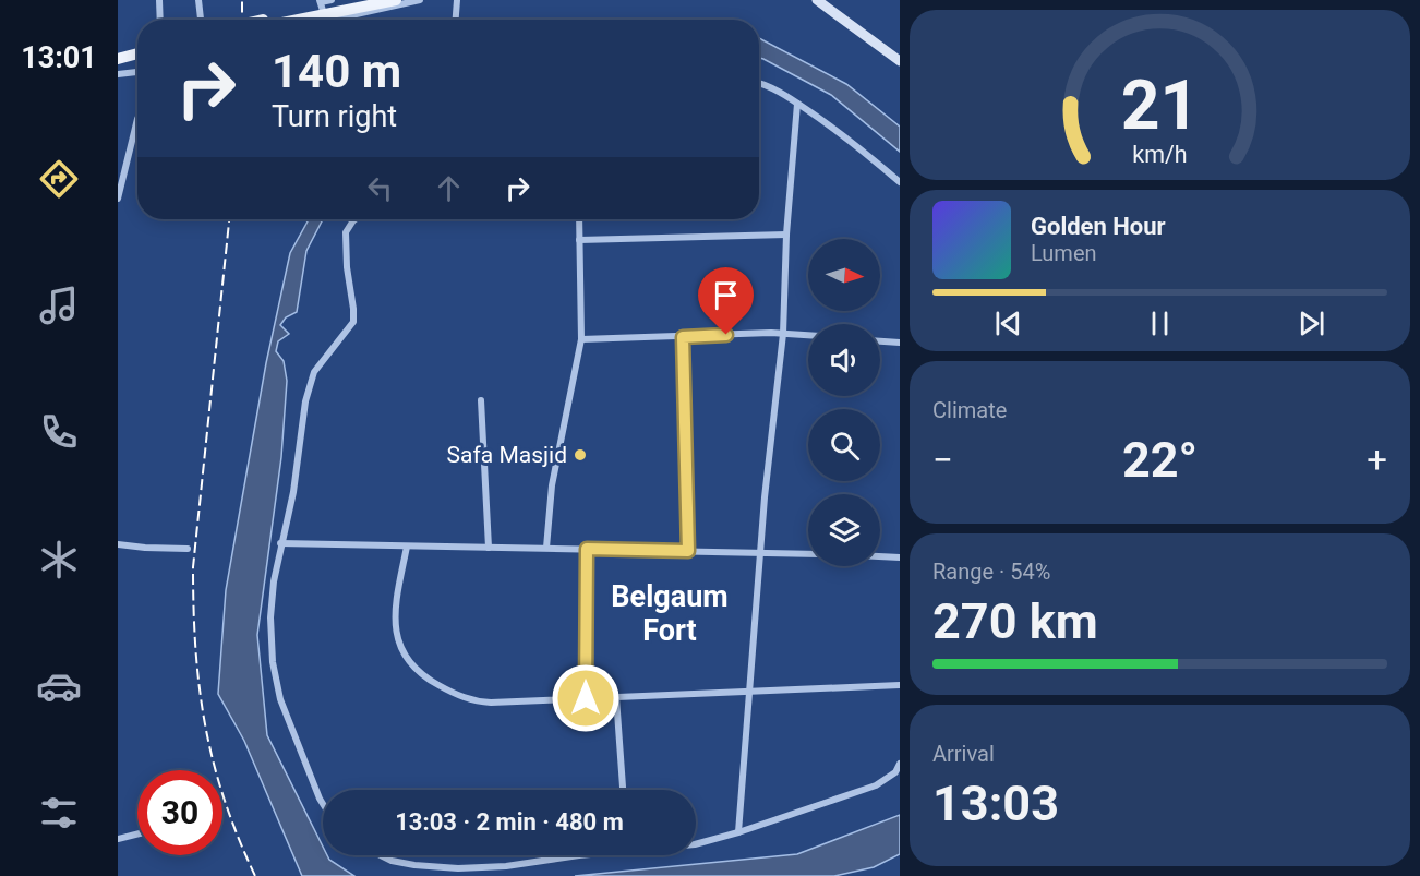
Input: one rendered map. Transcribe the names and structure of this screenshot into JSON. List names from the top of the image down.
{
  "districts": ["Belgaum Fort"],
  "places": ["Safa Masjid"],
  "north": "right",
  "page": {
    "tabs": "13:01",
    "turn": ["140 m", "Turn right"],
    "song": ["Golden Hour", "Lumen"],
    "tile": [
      "Climate",
      ["Range · 54%", "270 km"],
      ["Arrival", "13:03"]
    ],
    "heat": ["−", "22°", "+"],
    "limit": "30",
    "trip": "13:03 · 2 min · 480 m",
    "gauge": ["21", "km/h"]
  }
}
